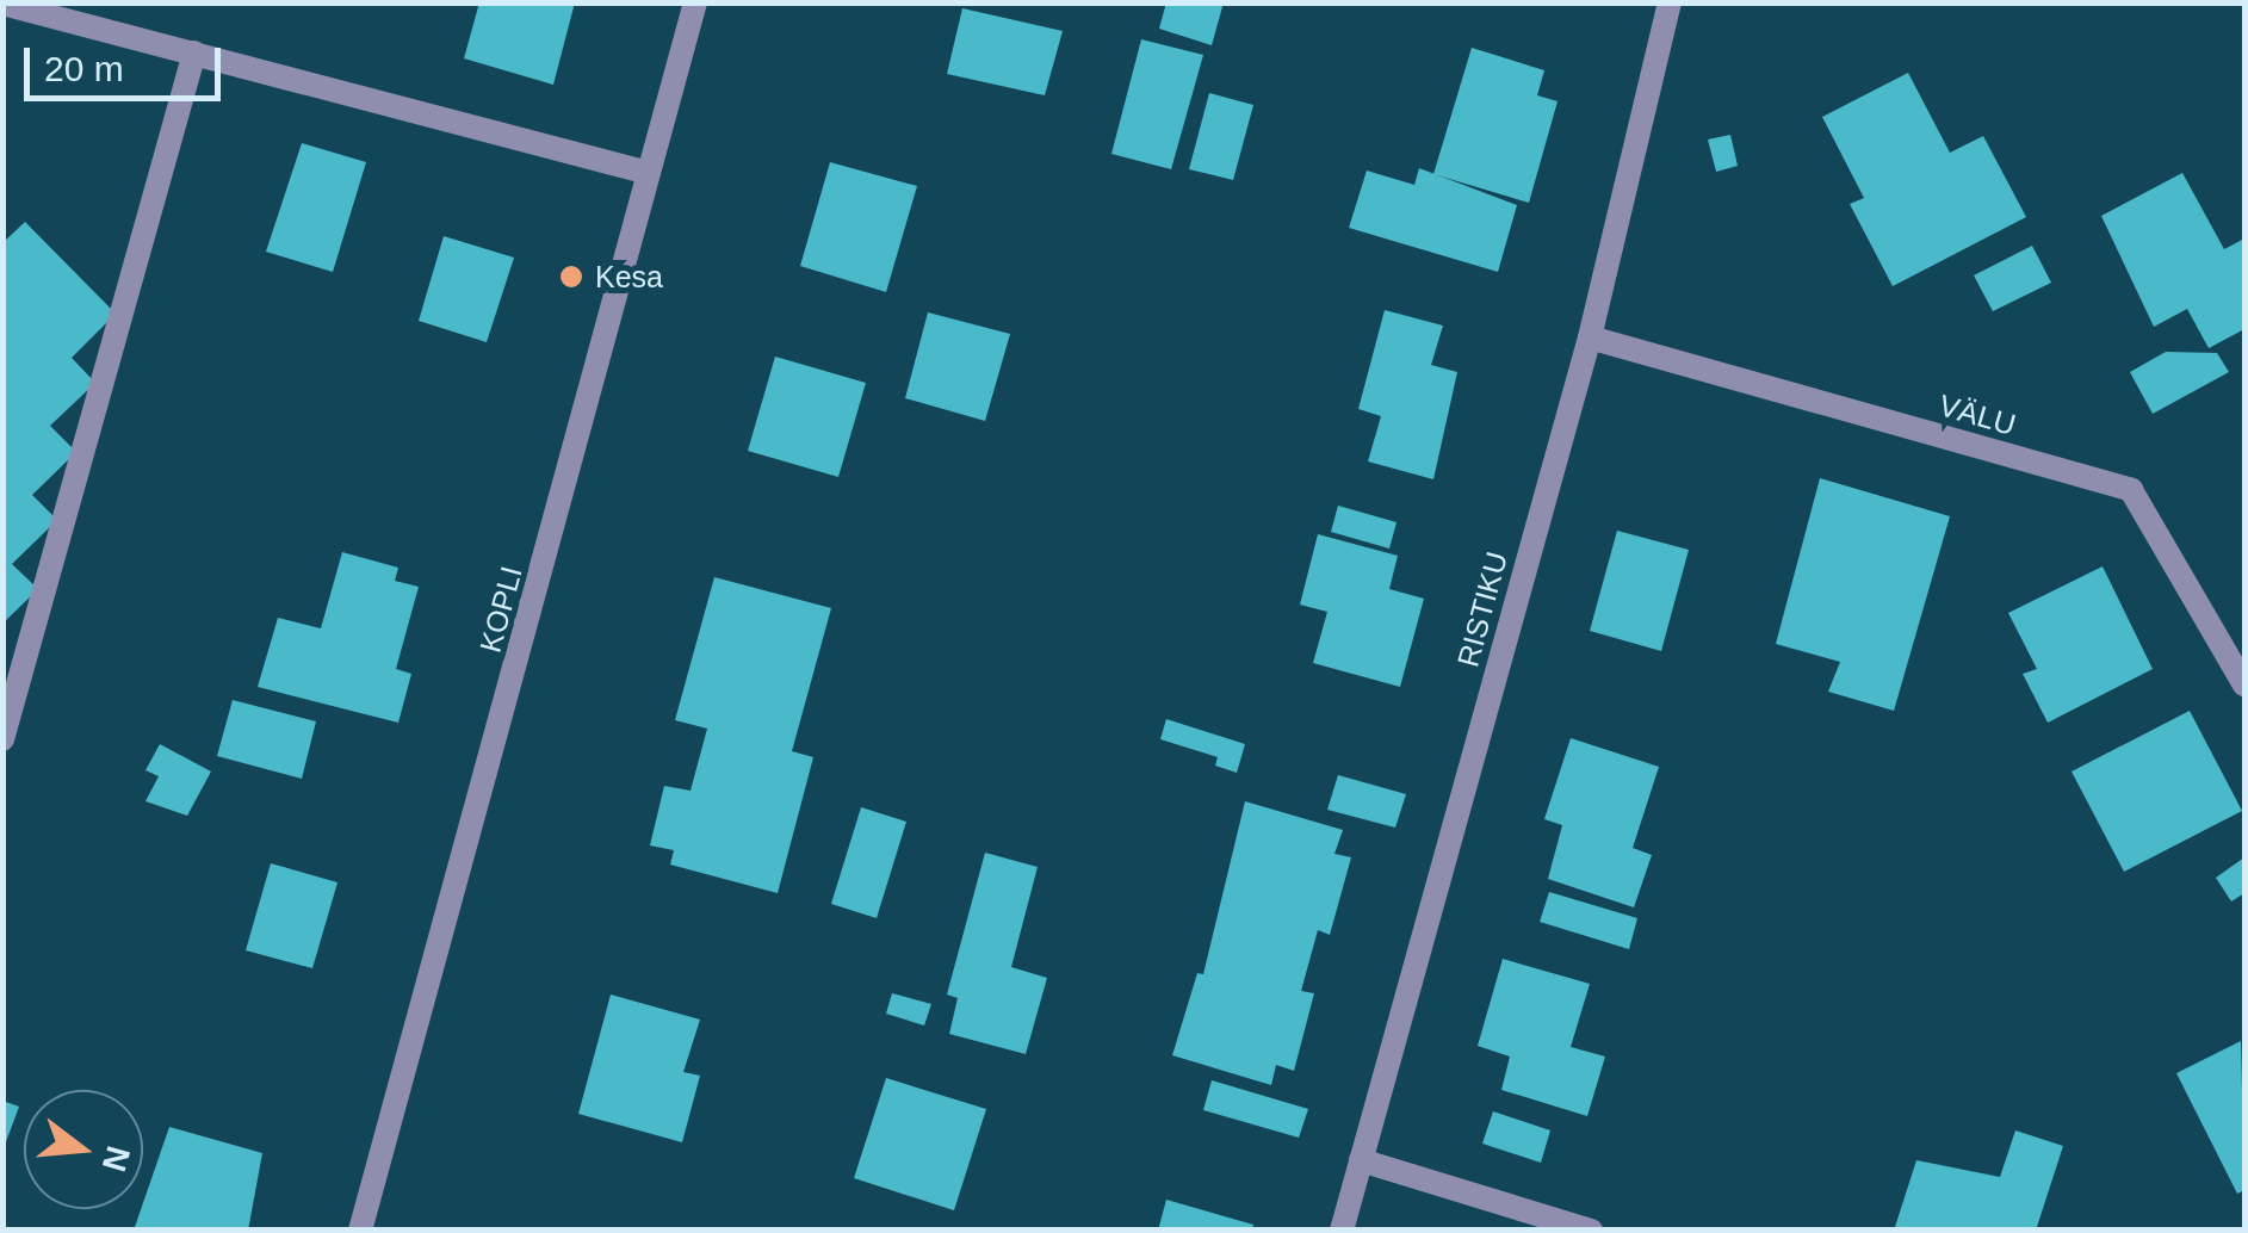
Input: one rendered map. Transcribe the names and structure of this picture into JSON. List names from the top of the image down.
{
  "streets": {
    "street": ["VÄLU", "KOPLI", "RISTIKU"]
  },
  "crossings": [
    ["VÄLU", "RISTIKU"]
  ],
  "places": ["Kesa"],
  "scale_bar": "20 m",
  "north": "right"
}
